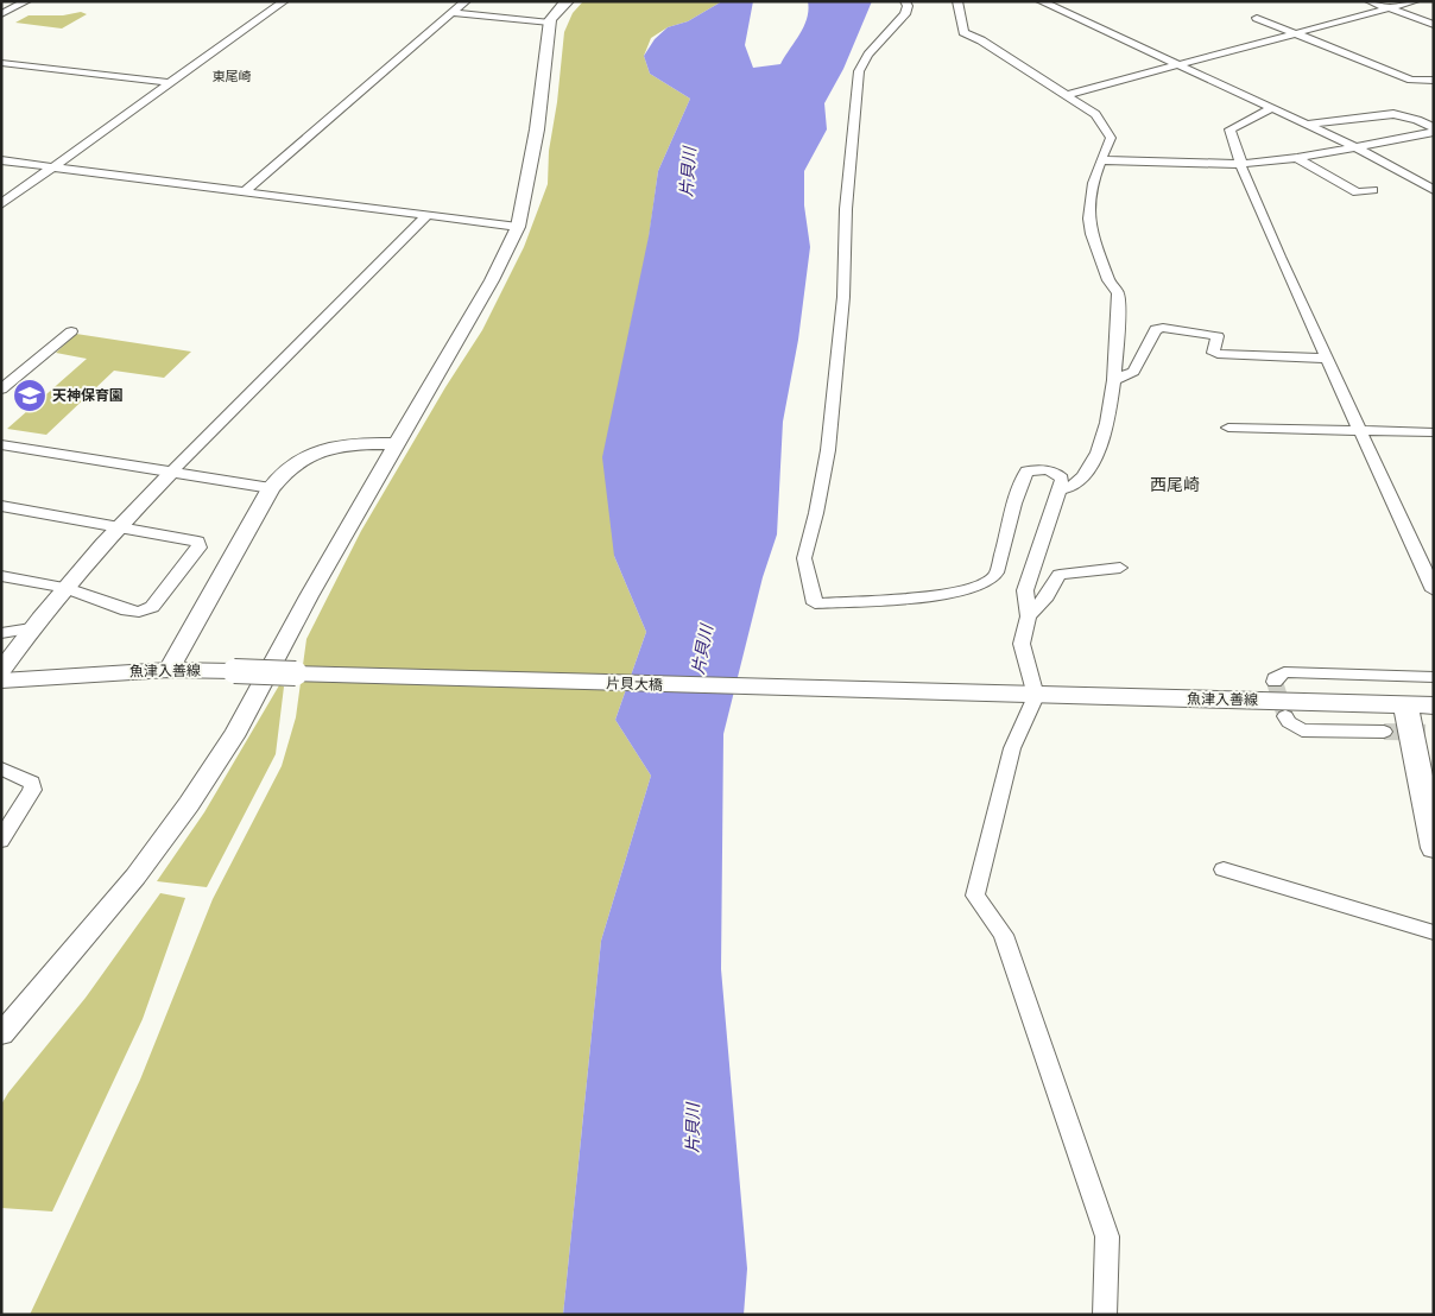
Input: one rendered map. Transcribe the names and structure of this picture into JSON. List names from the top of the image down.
{
  "streets": {
    "main road": ["魚津入善線", "片貝大橋"]
  },
  "crossings": [
    ["魚津入善線", "片貝大橋"]
  ],
  "districts": ["東尾崎", "西尾崎"],
  "water": ["片貝川"],
  "places": {
    "school or university": ["天神保育園"]
  }
}
